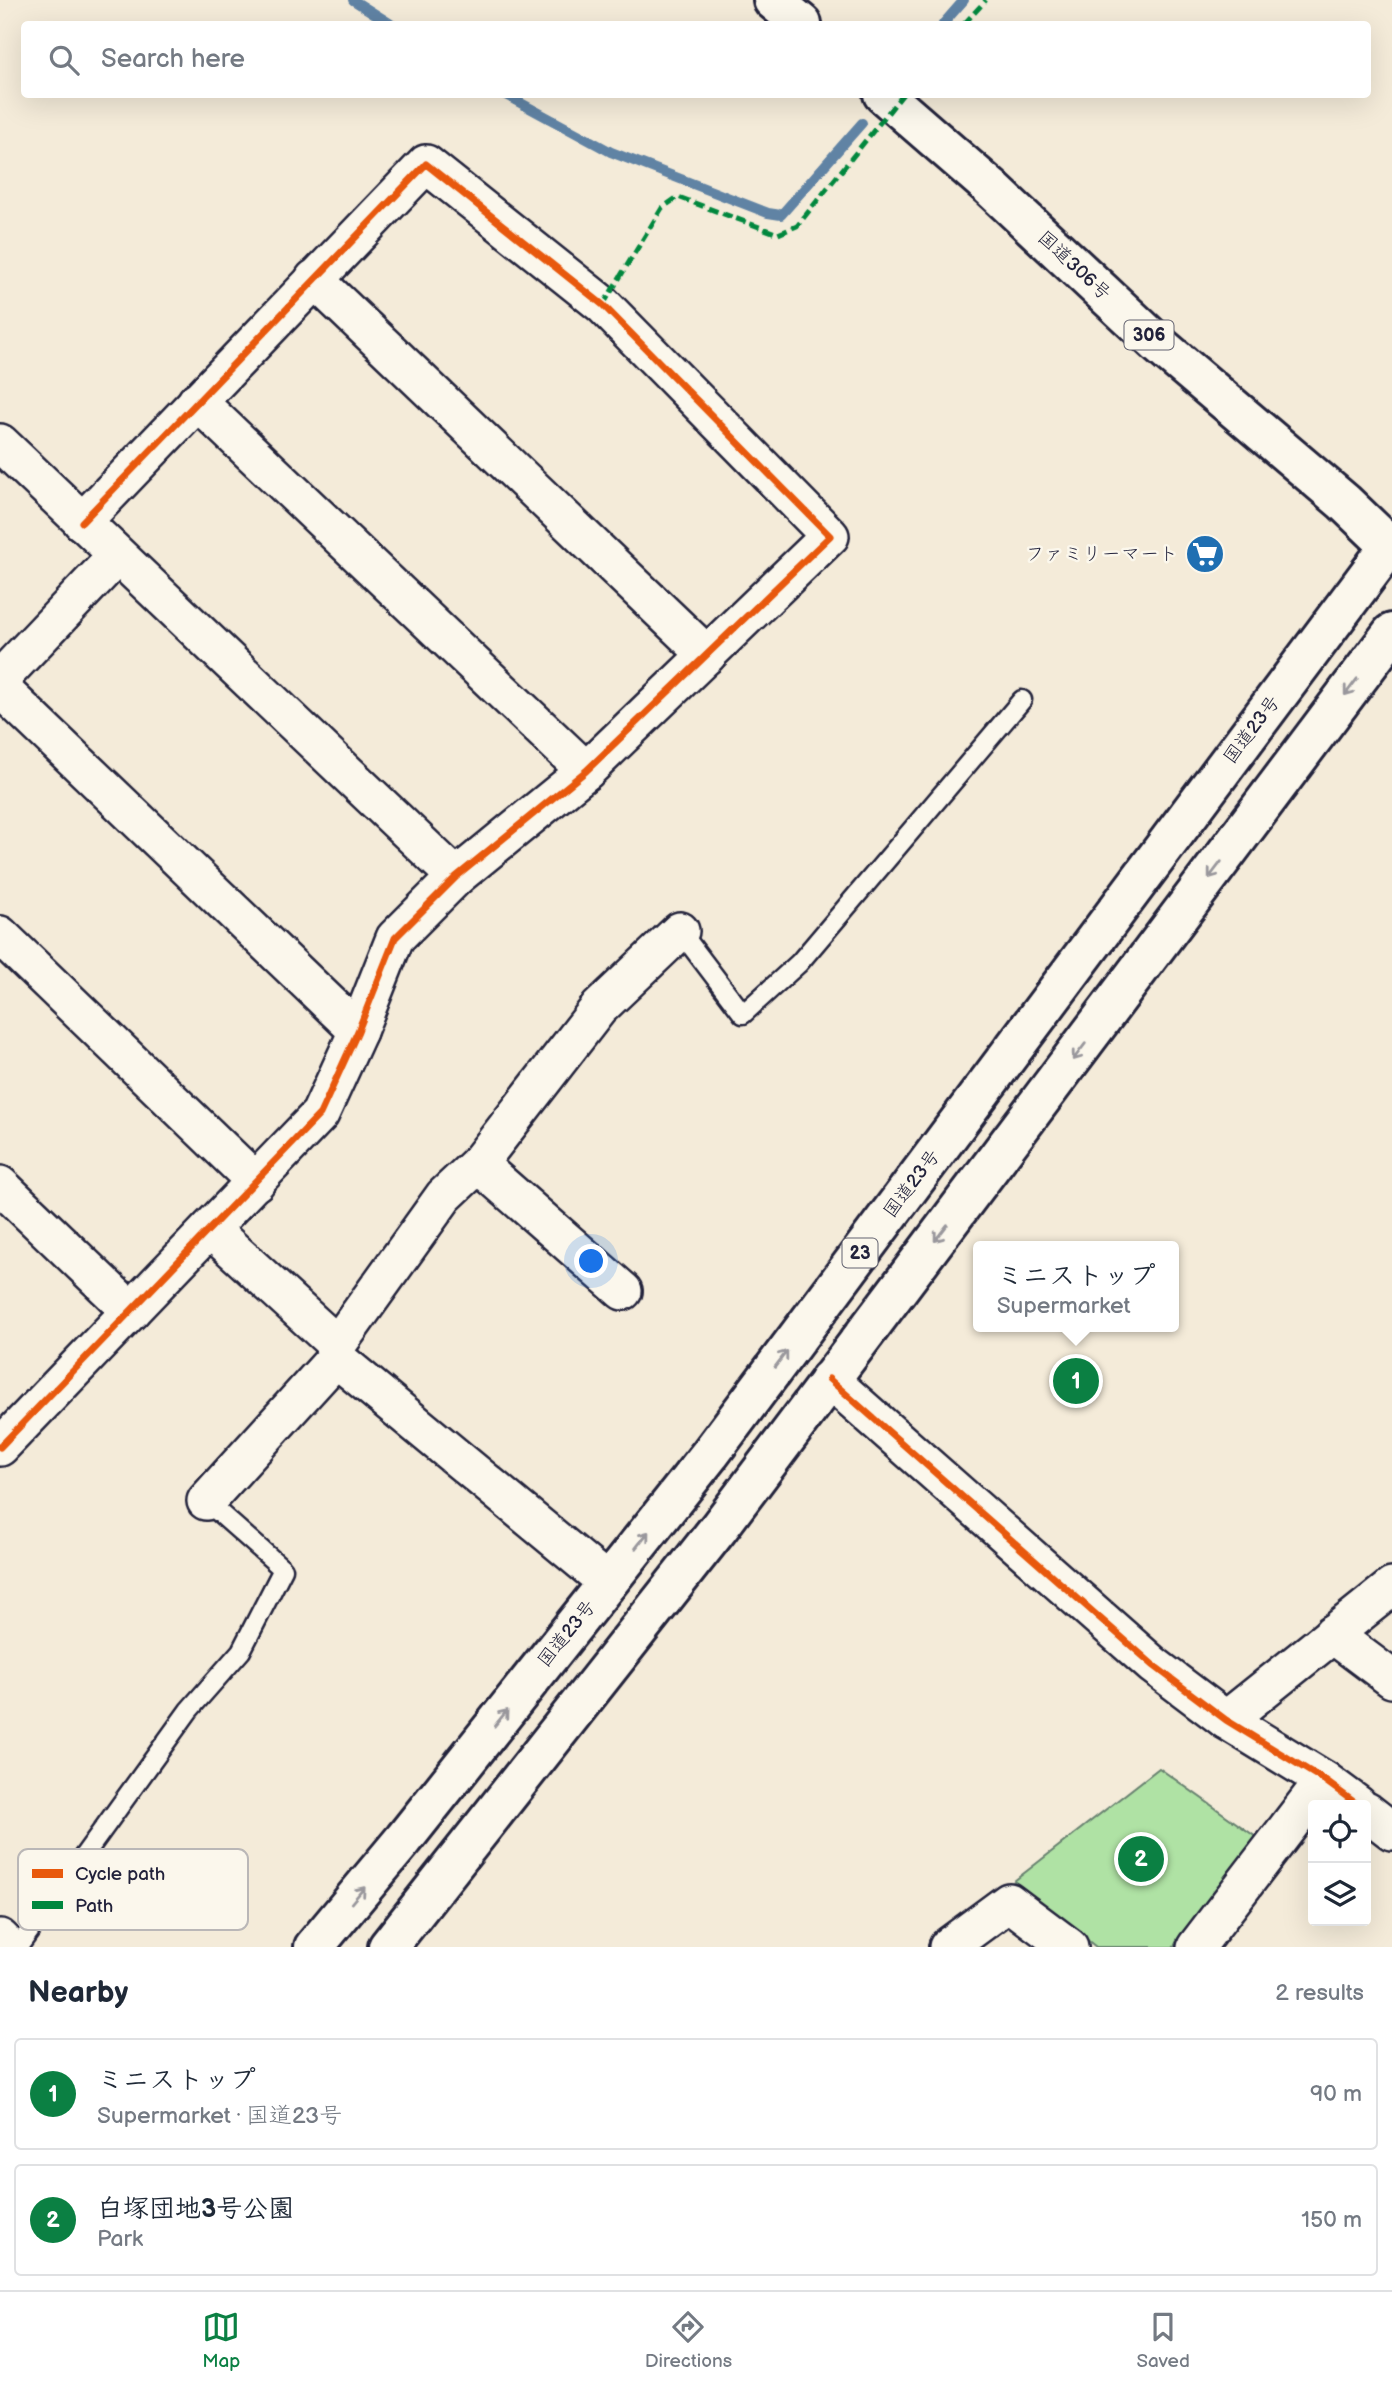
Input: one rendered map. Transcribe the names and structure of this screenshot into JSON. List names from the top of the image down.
{
  "streets": {
    "highway": [
      "国道306号",
      "306",
      "国道23号",
      "23"
    ]
  },
  "crossings": [
    ["国道306号", "国道23号"]
  ],
  "places": {
    "supermarket": ["ファミリーマート"]
  },
  "legend": ["Cycle path", "Path"],
  "page": {
    "search": "Search here",
    "popup": ["ミニストップ", "Supermarket"],
    "pins": ["1", "2"],
    "heading": ["Nearby", "2 results"],
    "list": [
      {
        "mark": "1",
        "name": "ミニストップ",
        "note": "Supermarket · 国道23号",
        "value": "90 m"
      },
      {
        "mark": "2",
        "name": "白塚団地3号公園",
        "note": "Park",
        "value": "150 m"
      }
    ],
    "nav": ["Map", "Directions", "Saved"]
  }
}
